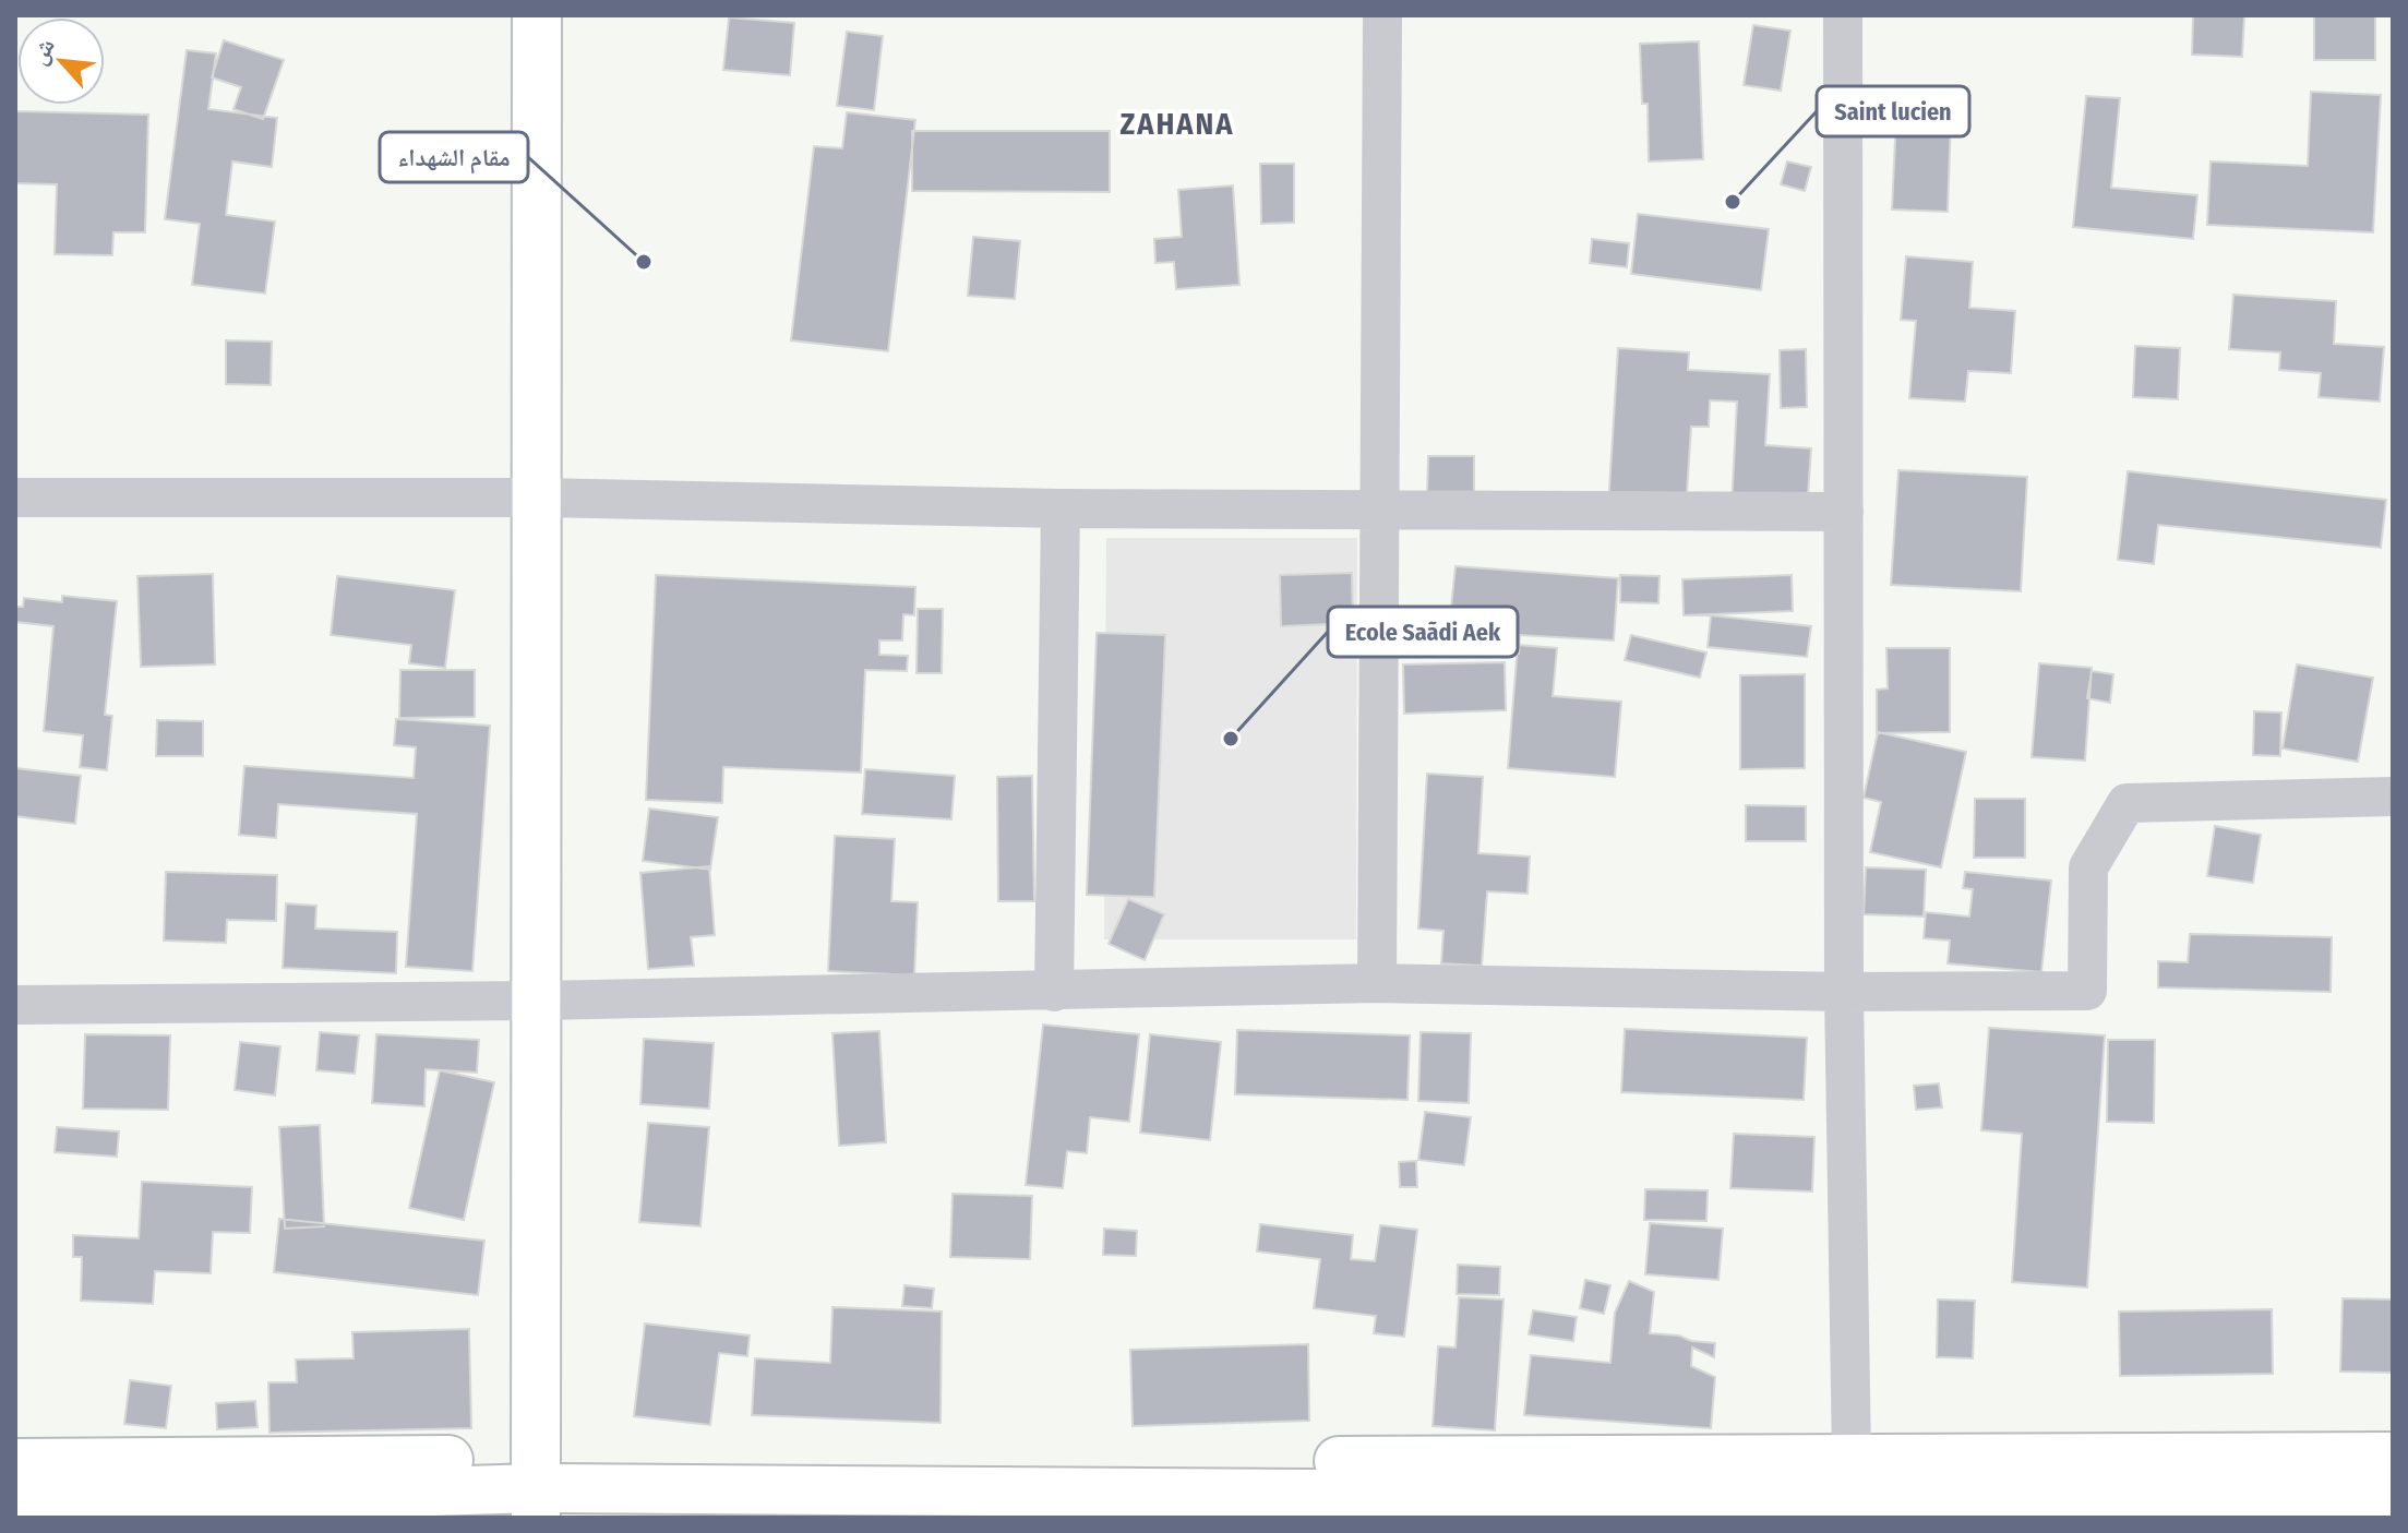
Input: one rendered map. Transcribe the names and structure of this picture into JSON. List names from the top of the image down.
{
  "districts": ["ZAHANA"],
  "places": ["Saint lucien", "مقام الشهداء", "Ecole Saãdi Aek"],
  "north": "top left"
}
